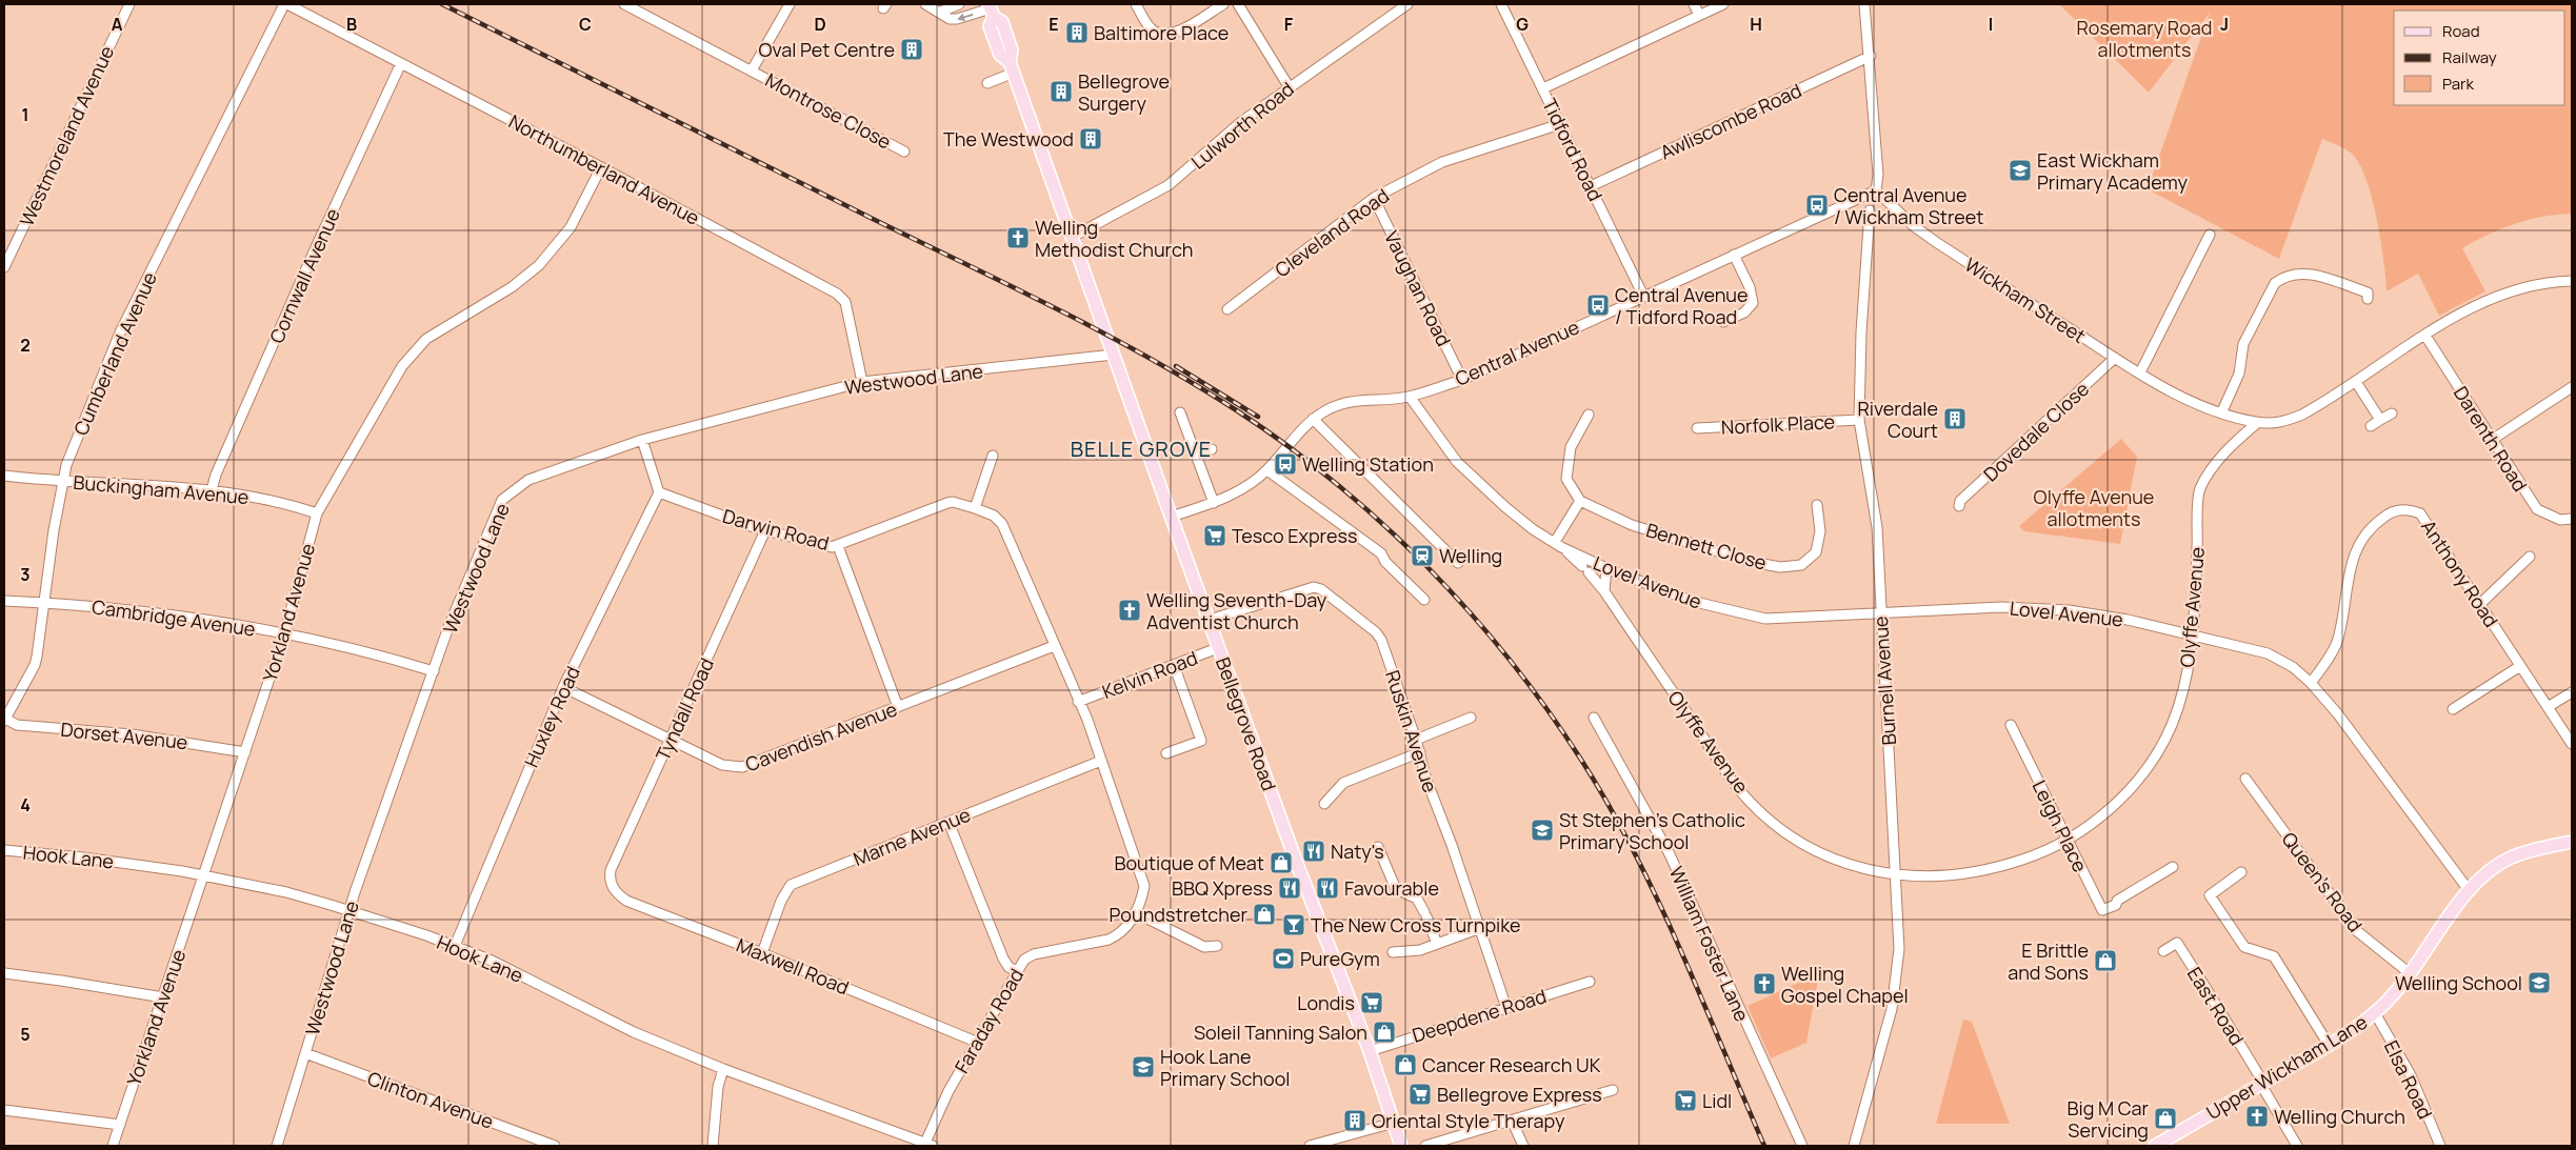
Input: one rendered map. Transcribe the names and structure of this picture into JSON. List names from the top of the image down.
{
  "streets": {
    "main road": ["Bellegrove Road", "Upper Wickham Lane"],
    "street": [
      "Montrose Close",
      "Awliscombe Road",
      "Lulworth Road",
      "Westmoreland Avenue",
      "Tidford Road",
      "Northumberland Avenue",
      "Cleveland Road",
      "Cornwall Avenue",
      "Vaughan Road",
      "Wickham Street",
      "Central Avenue",
      "Cumberland Avenue",
      "Westwood Lane",
      "Norfolk Place",
      "Dovedale Close",
      "Darenth Road",
      "Buckingham Avenue",
      "Darwin Road",
      "Bennett Close",
      "Anthony Road",
      "Lovel Avenue",
      "Olyffe Avenue",
      "Yorkland Avenue",
      "Cambridge Avenue",
      "Kelvin Road",
      "Burnell Avenue",
      "Tyndall Road",
      "Huxley Road",
      "Ruskin Avenue",
      "Dorset Avenue",
      "Cavendish Avenue",
      "Leigh Place",
      "Marne Avenue",
      "Hook Lane",
      "Queen's Road",
      "William Foster Lane",
      "Maxwell Road",
      "East Road",
      "Deepdene Road",
      "Faraday Road",
      "Elsa Road",
      "Clinton Avenue"
    ]
  },
  "crossings": [
    ["Awliscombe Road", "Tidford Road"],
    ["Lulworth Road", "Bellegrove Road"],
    ["Tidford Road", "Cleveland Road"],
    ["Tidford Road", "Central Avenue"],
    ["Northumberland Avenue", "Cornwall Avenue"],
    ["Northumberland Avenue", "Cumberland Avenue"],
    ["Northumberland Avenue", "Westwood Lane"],
    ["Northumberland Avenue", "Yorkland Avenue"],
    ["Cleveland Road", "Vaughan Road"],
    ["Cornwall Avenue", "Buckingham Avenue"],
    ["Vaughan Road", "Central Avenue"],
    ["Wickham Street", "Central Avenue"],
    ["Wickham Street", "Dovedale Close"],
    ["Wickham Street", "Darenth Road"],
    ["Wickham Street", "Olyffe Avenue"],
    ["Central Avenue", "Lovel Avenue"],
    ["Central Avenue", "Bellegrove Road"],
    ["Cumberland Avenue", "Buckingham Avenue"],
    ["Cumberland Avenue", "Cambridge Avenue"],
    ["Cumberland Avenue", "Dorset Avenue"],
    ["Westwood Lane", "Cambridge Avenue"],
    ["Westwood Lane", "Bellegrove Road"],
    ["Westwood Lane", "Hook Lane"],
    ["Westwood Lane", "Clinton Avenue"],
    ["Norfolk Place", "Burnell Avenue"],
    ["Buckingham Avenue", "Yorkland Avenue"],
    ["Darwin Road", "Kelvin Road"],
    ["Darwin Road", "Tyndall Road"],
    ["Darwin Road", "Huxley Road"],
    ["Darwin Road", "Cavendish Avenue"],
    ["Darwin Road", "Faraday Road"],
    ["Anthony Road", "Lovel Avenue"],
    ["Lovel Avenue", "Olyffe Avenue"],
    ["Lovel Avenue", "Burnell Avenue"],
    ["Lovel Avenue", "Upper Wickham Lane"],
    ["Olyffe Avenue", "Burnell Avenue"],
    ["Olyffe Avenue", "Leigh Place"],
    ["Yorkland Avenue", "Cambridge Avenue"],
    ["Yorkland Avenue", "Dorset Avenue"],
    ["Yorkland Avenue", "Hook Lane"],
    ["Kelvin Road", "Bellegrove Road"],
    ["Kelvin Road", "Faraday Road"],
    ["Tyndall Road", "Cavendish Avenue"],
    ["Tyndall Road", "Maxwell Road"],
    ["Huxley Road", "Cavendish Avenue"],
    ["Huxley Road", "Hook Lane"],
    ["Bellegrove Road", "Ruskin Avenue"],
    ["Bellegrove Road", "Deepdene Road"],
    ["Ruskin Avenue", "Deepdene Road"],
    ["Marne Avenue", "Maxwell Road"],
    ["Marne Avenue", "Faraday Road"],
    ["Hook Lane", "Faraday Road"],
    ["Queen's Road", "Upper Wickham Lane"],
    ["Maxwell Road", "Faraday Road"],
    ["East Road", "Upper Wickham Lane"],
    ["Upper Wickham Lane", "Elsa Road"]
  ],
  "districts": ["BELLE GROVE"],
  "parks": ["Rosemary Road allotments", "Olyffe Avenue allotments"],
  "places": {
    "building": [
      "Baltimore Place",
      "Oval Pet Centre",
      "Bellegrove Surgery",
      "The Westwood",
      "Riverdale Court",
      "Oriental Style Therapy"
    ],
    "school or university": [
      "East Wickham Primary Academy",
      "St Stephen's Catholic Primary School",
      "Welling School",
      "Hook Lane Primary School"
    ],
    "bus stop": ["Central Avenue / Wickham Street", "Central Avenue / Tidford Road", "Welling Station"],
    "church": [
      "Welling Methodist Church",
      "Welling Seventh-Day Adventist Church",
      "Welling Gospel Chapel",
      "Welling Church"
    ],
    "supermarket": [
      "Tesco Express",
      "Londis",
      "Bellegrove Express",
      "Lidl"
    ],
    "station": ["Welling"],
    "restaurant": ["Naty's", "BBQ Xpress", "Favourable"],
    "shop": [
      "Boutique of Meat",
      "Poundstretcher",
      "E Brittle and Sons",
      "Soleil Tanning Salon",
      "Cancer Research UK",
      "Big M Car Servicing"
    ],
    "bar": ["The New Cross Turnpike"],
    "sports": ["PureGym"]
  },
  "legend": ["Road", "Railway", "Park"],
  "grid": {
    "columns": [
      "A",
      "B",
      "C",
      "D",
      "E",
      "F",
      "G",
      "H",
      "I",
      "J"
    ],
    "rows": [
      "1",
      "2",
      "3",
      "4",
      "5"
    ]
  }
}
